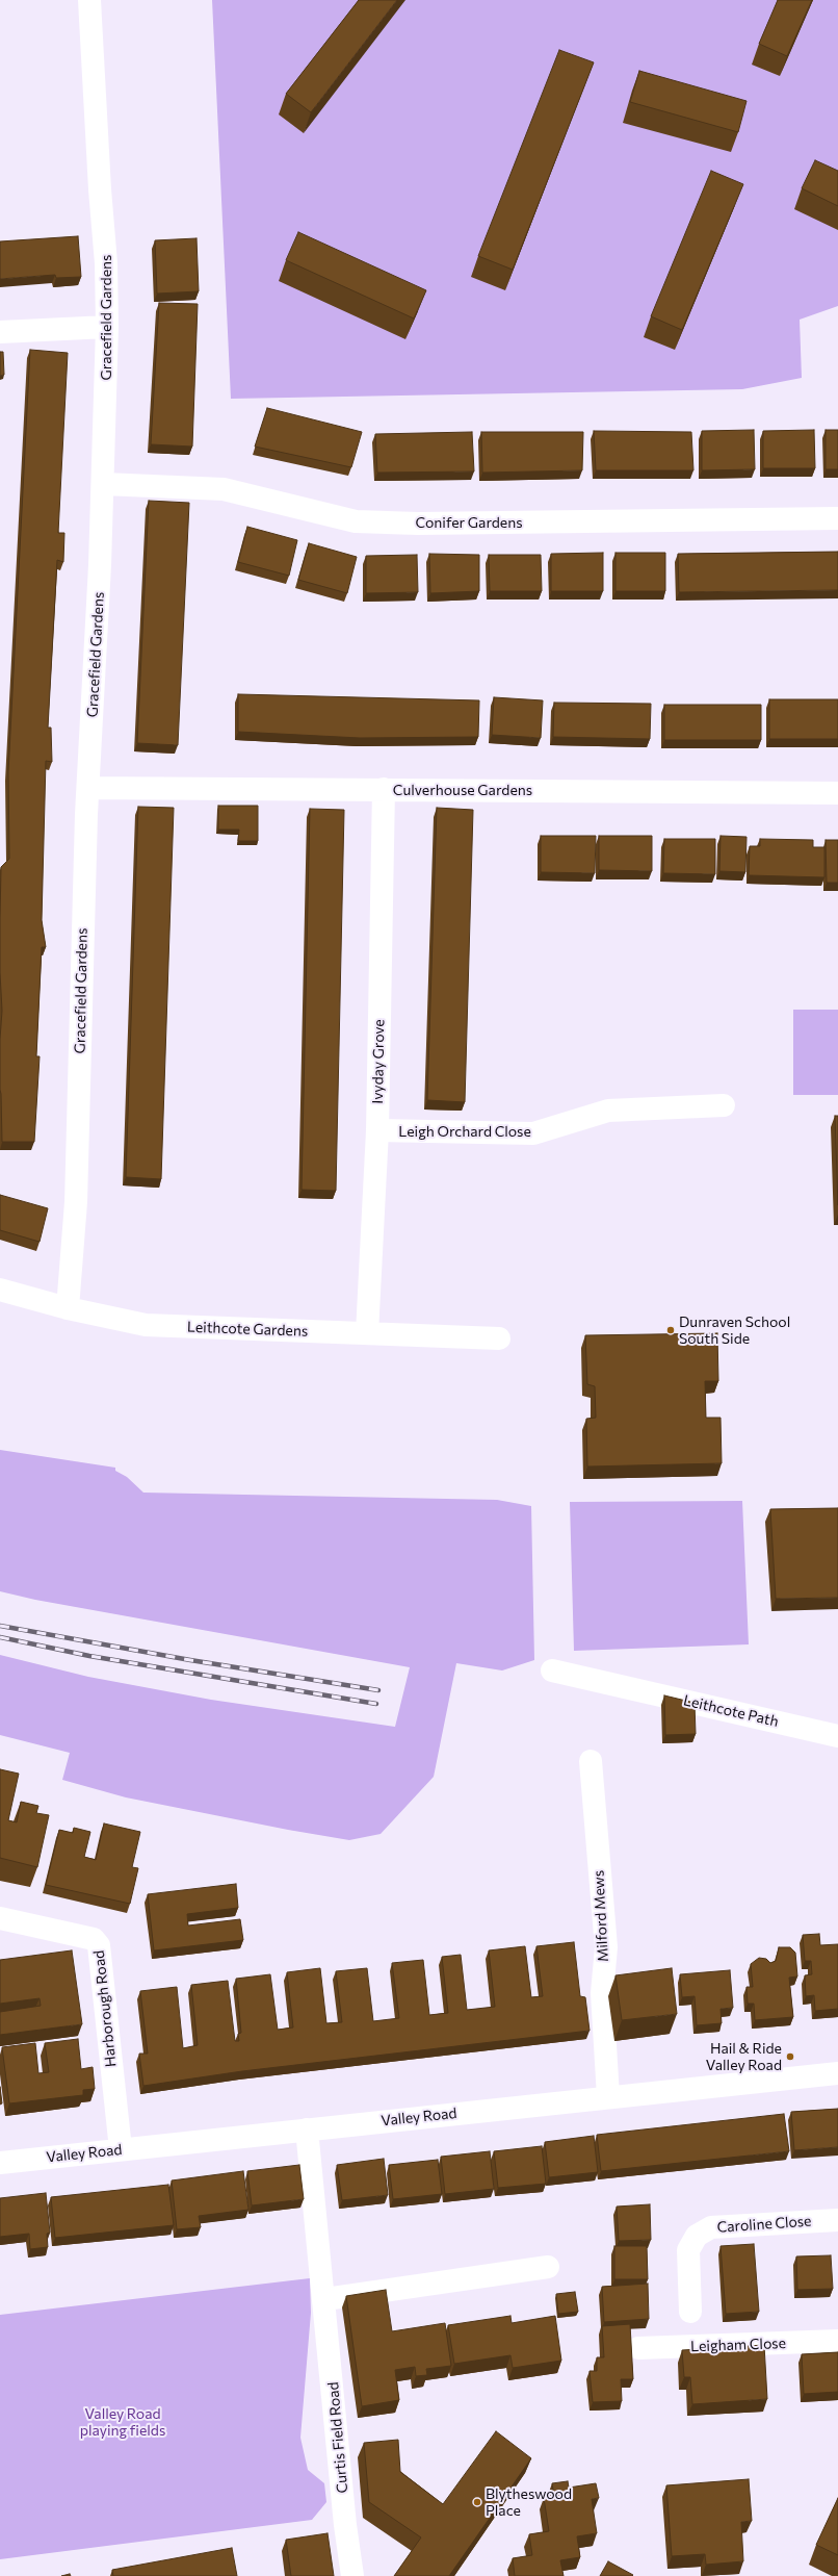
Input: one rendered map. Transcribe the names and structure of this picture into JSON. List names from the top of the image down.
{
  "streets": {
    "street": [
      "Gracefield Gardens",
      "Conifer Gardens",
      "Culverhouse Gardens",
      "Ivyday Grove",
      "Leigh Orchard Close",
      "Leithcote Gardens",
      "Leithcote Path",
      "Milford Mews",
      "Harborough Road",
      "Valley Road",
      "Caroline Close",
      "Leigham Close",
      "Curtis Field Road"
    ]
  },
  "crossings": [
    ["Gracefield Gardens", "Conifer Gardens"],
    ["Gracefield Gardens", "Culverhouse Gardens"],
    ["Gracefield Gardens", "Leithcote Gardens"],
    ["Culverhouse Gardens", "Ivyday Grove"],
    ["Ivyday Grove", "Leigh Orchard Close"],
    ["Ivyday Grove", "Leithcote Gardens"],
    ["Milford Mews", "Valley Road"],
    ["Harborough Road", "Valley Road"],
    ["Valley Road", "Curtis Field Road"]
  ],
  "parks": ["Valley Road playing fields"],
  "places": ["Dunraven School South Side", "Hail & Ride Valley Road", "Blytheswood Place"]
}
